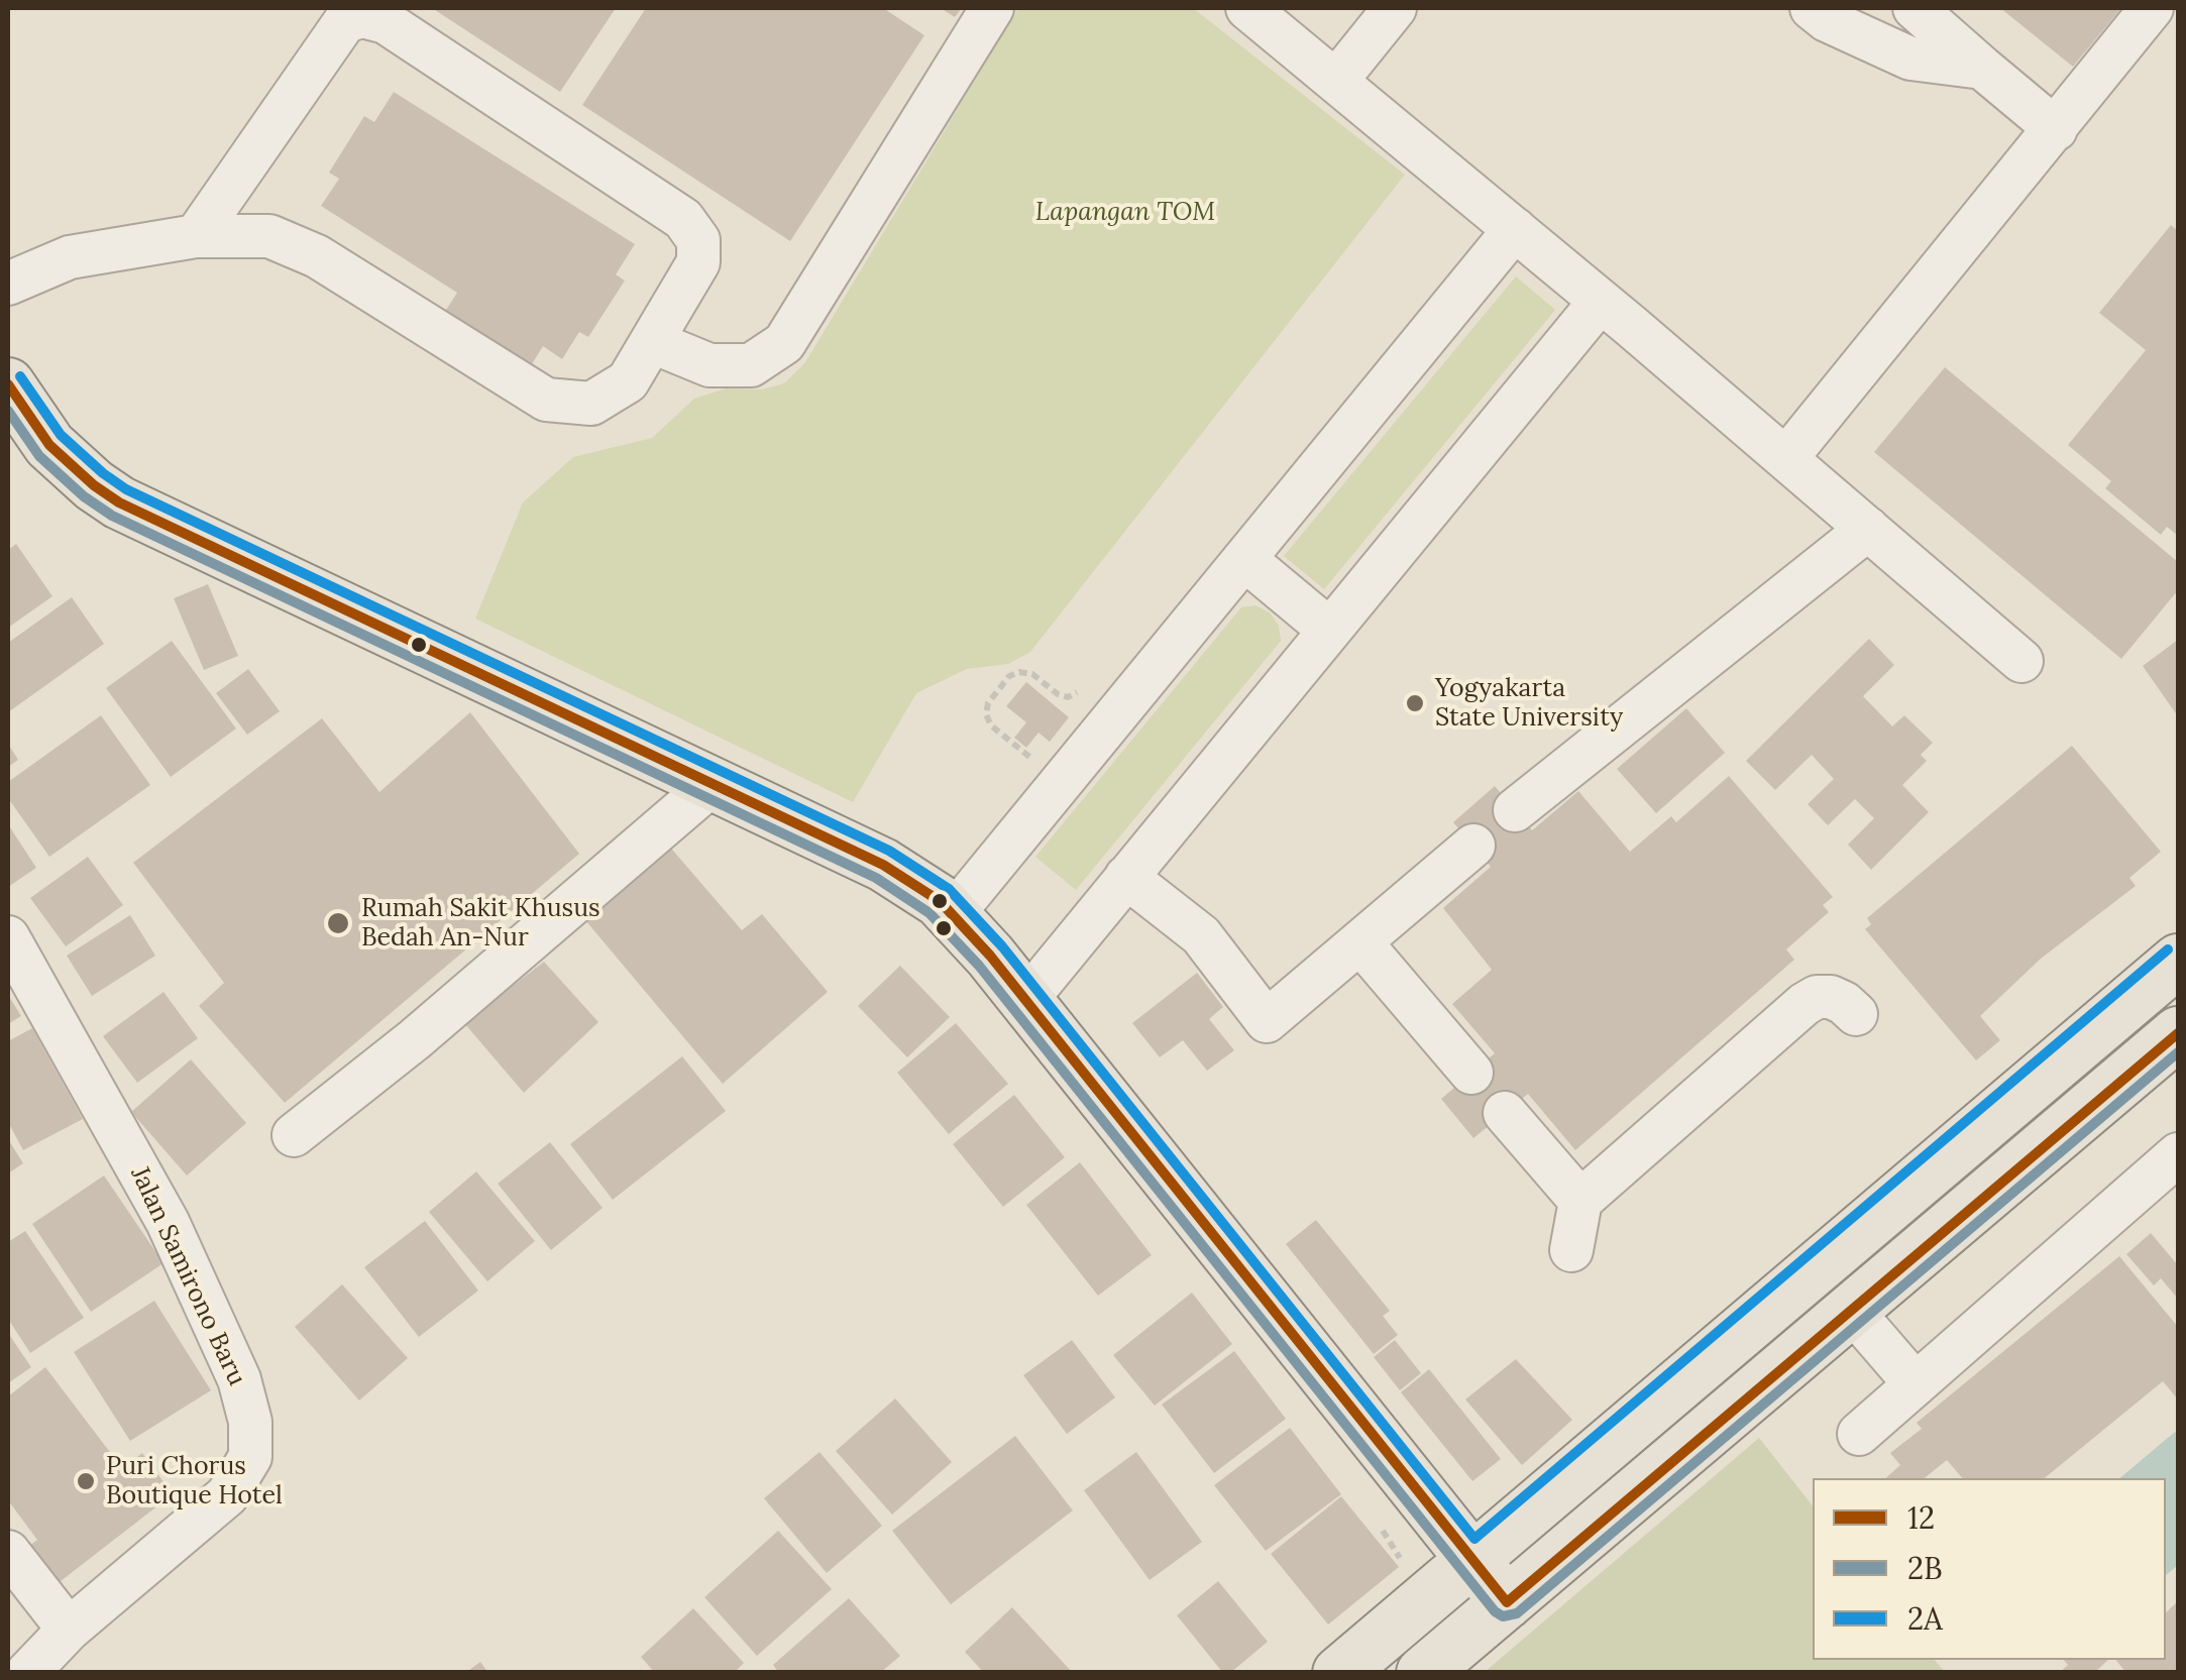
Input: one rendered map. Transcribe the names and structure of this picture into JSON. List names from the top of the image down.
{
  "streets": {
    "street": ["Jalan Samirono Baru"]
  },
  "parks": ["Lapangan TOM"],
  "places": ["Yogyakarta State University", "Rumah Sakit Khusus Bedah An-Nur", "Puri Chorus Boutique Hotel"],
  "lines": ["transit line 2A", "transit line 12", "transit line 2B"],
  "legend": ["12", "2B", "2A"]
}
